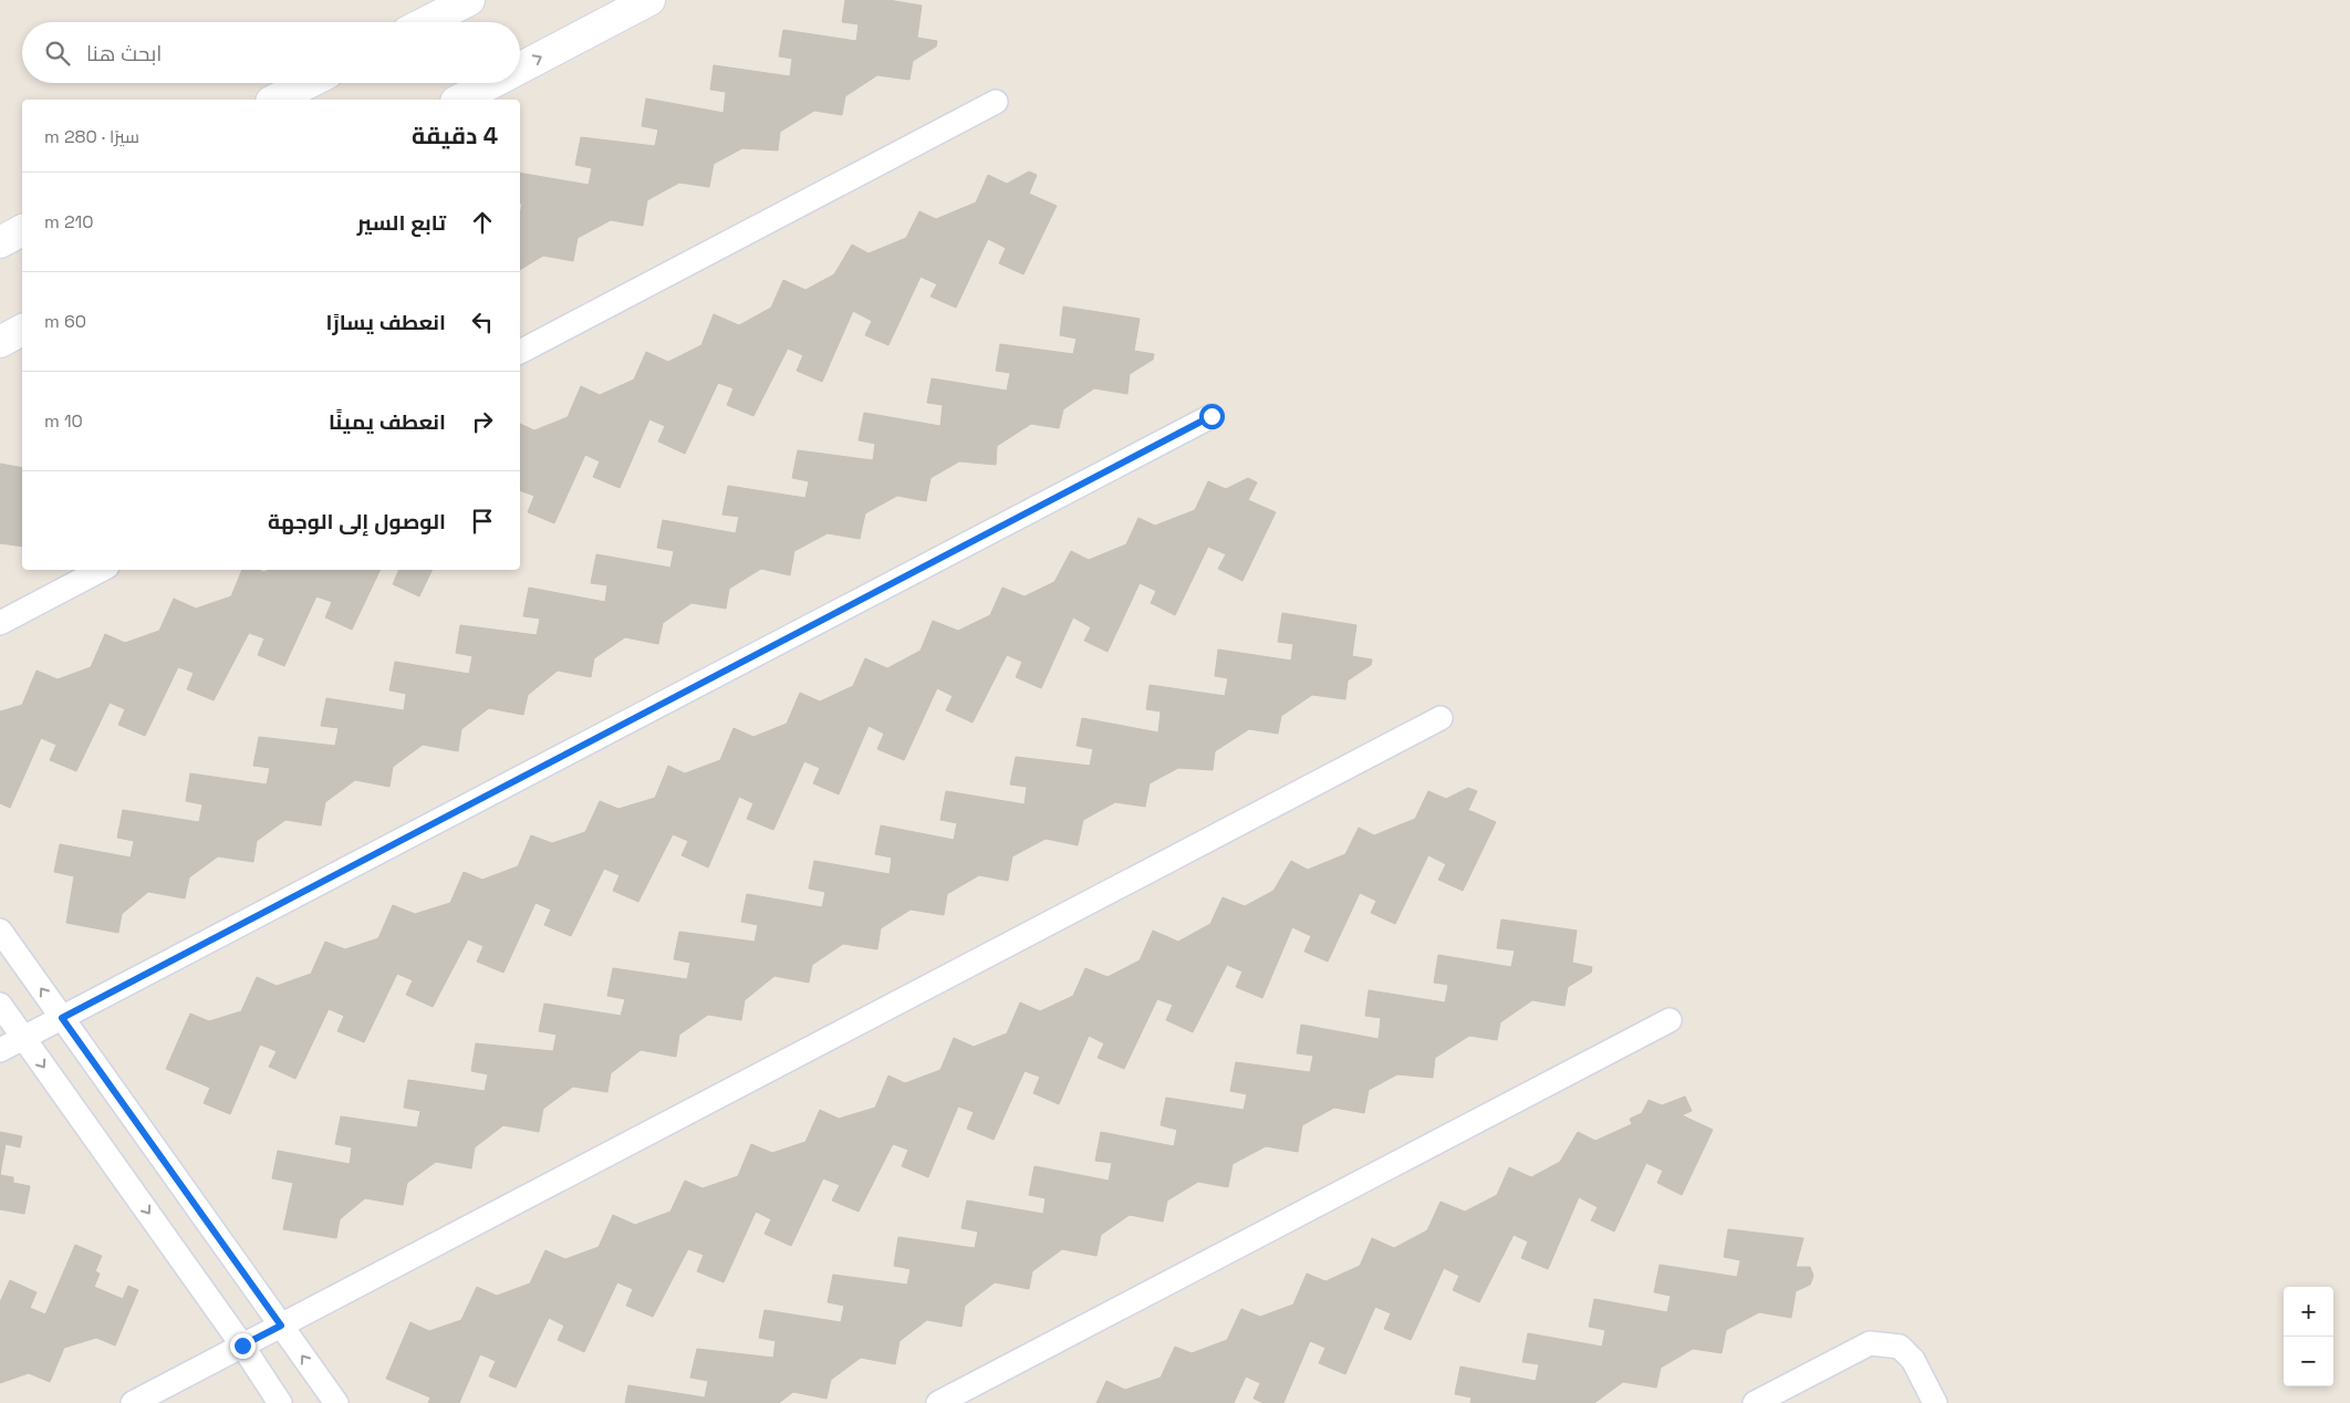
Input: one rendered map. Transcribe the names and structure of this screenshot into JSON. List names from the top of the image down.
{
  "page": {
    "search": "ابحث هنا",
    "heading": ["4 دقيقة", "سيرًا · 280 m"],
    "list": [
      ["تابع السير", "210 m"],
      ["انعطف يسارًا", "60 m"],
      ["انعطف يمينًا", "10 m"],
      "الوصول إلى الوجهة"
    ],
    "map_buttons": ["+", "−"]
  }
}
